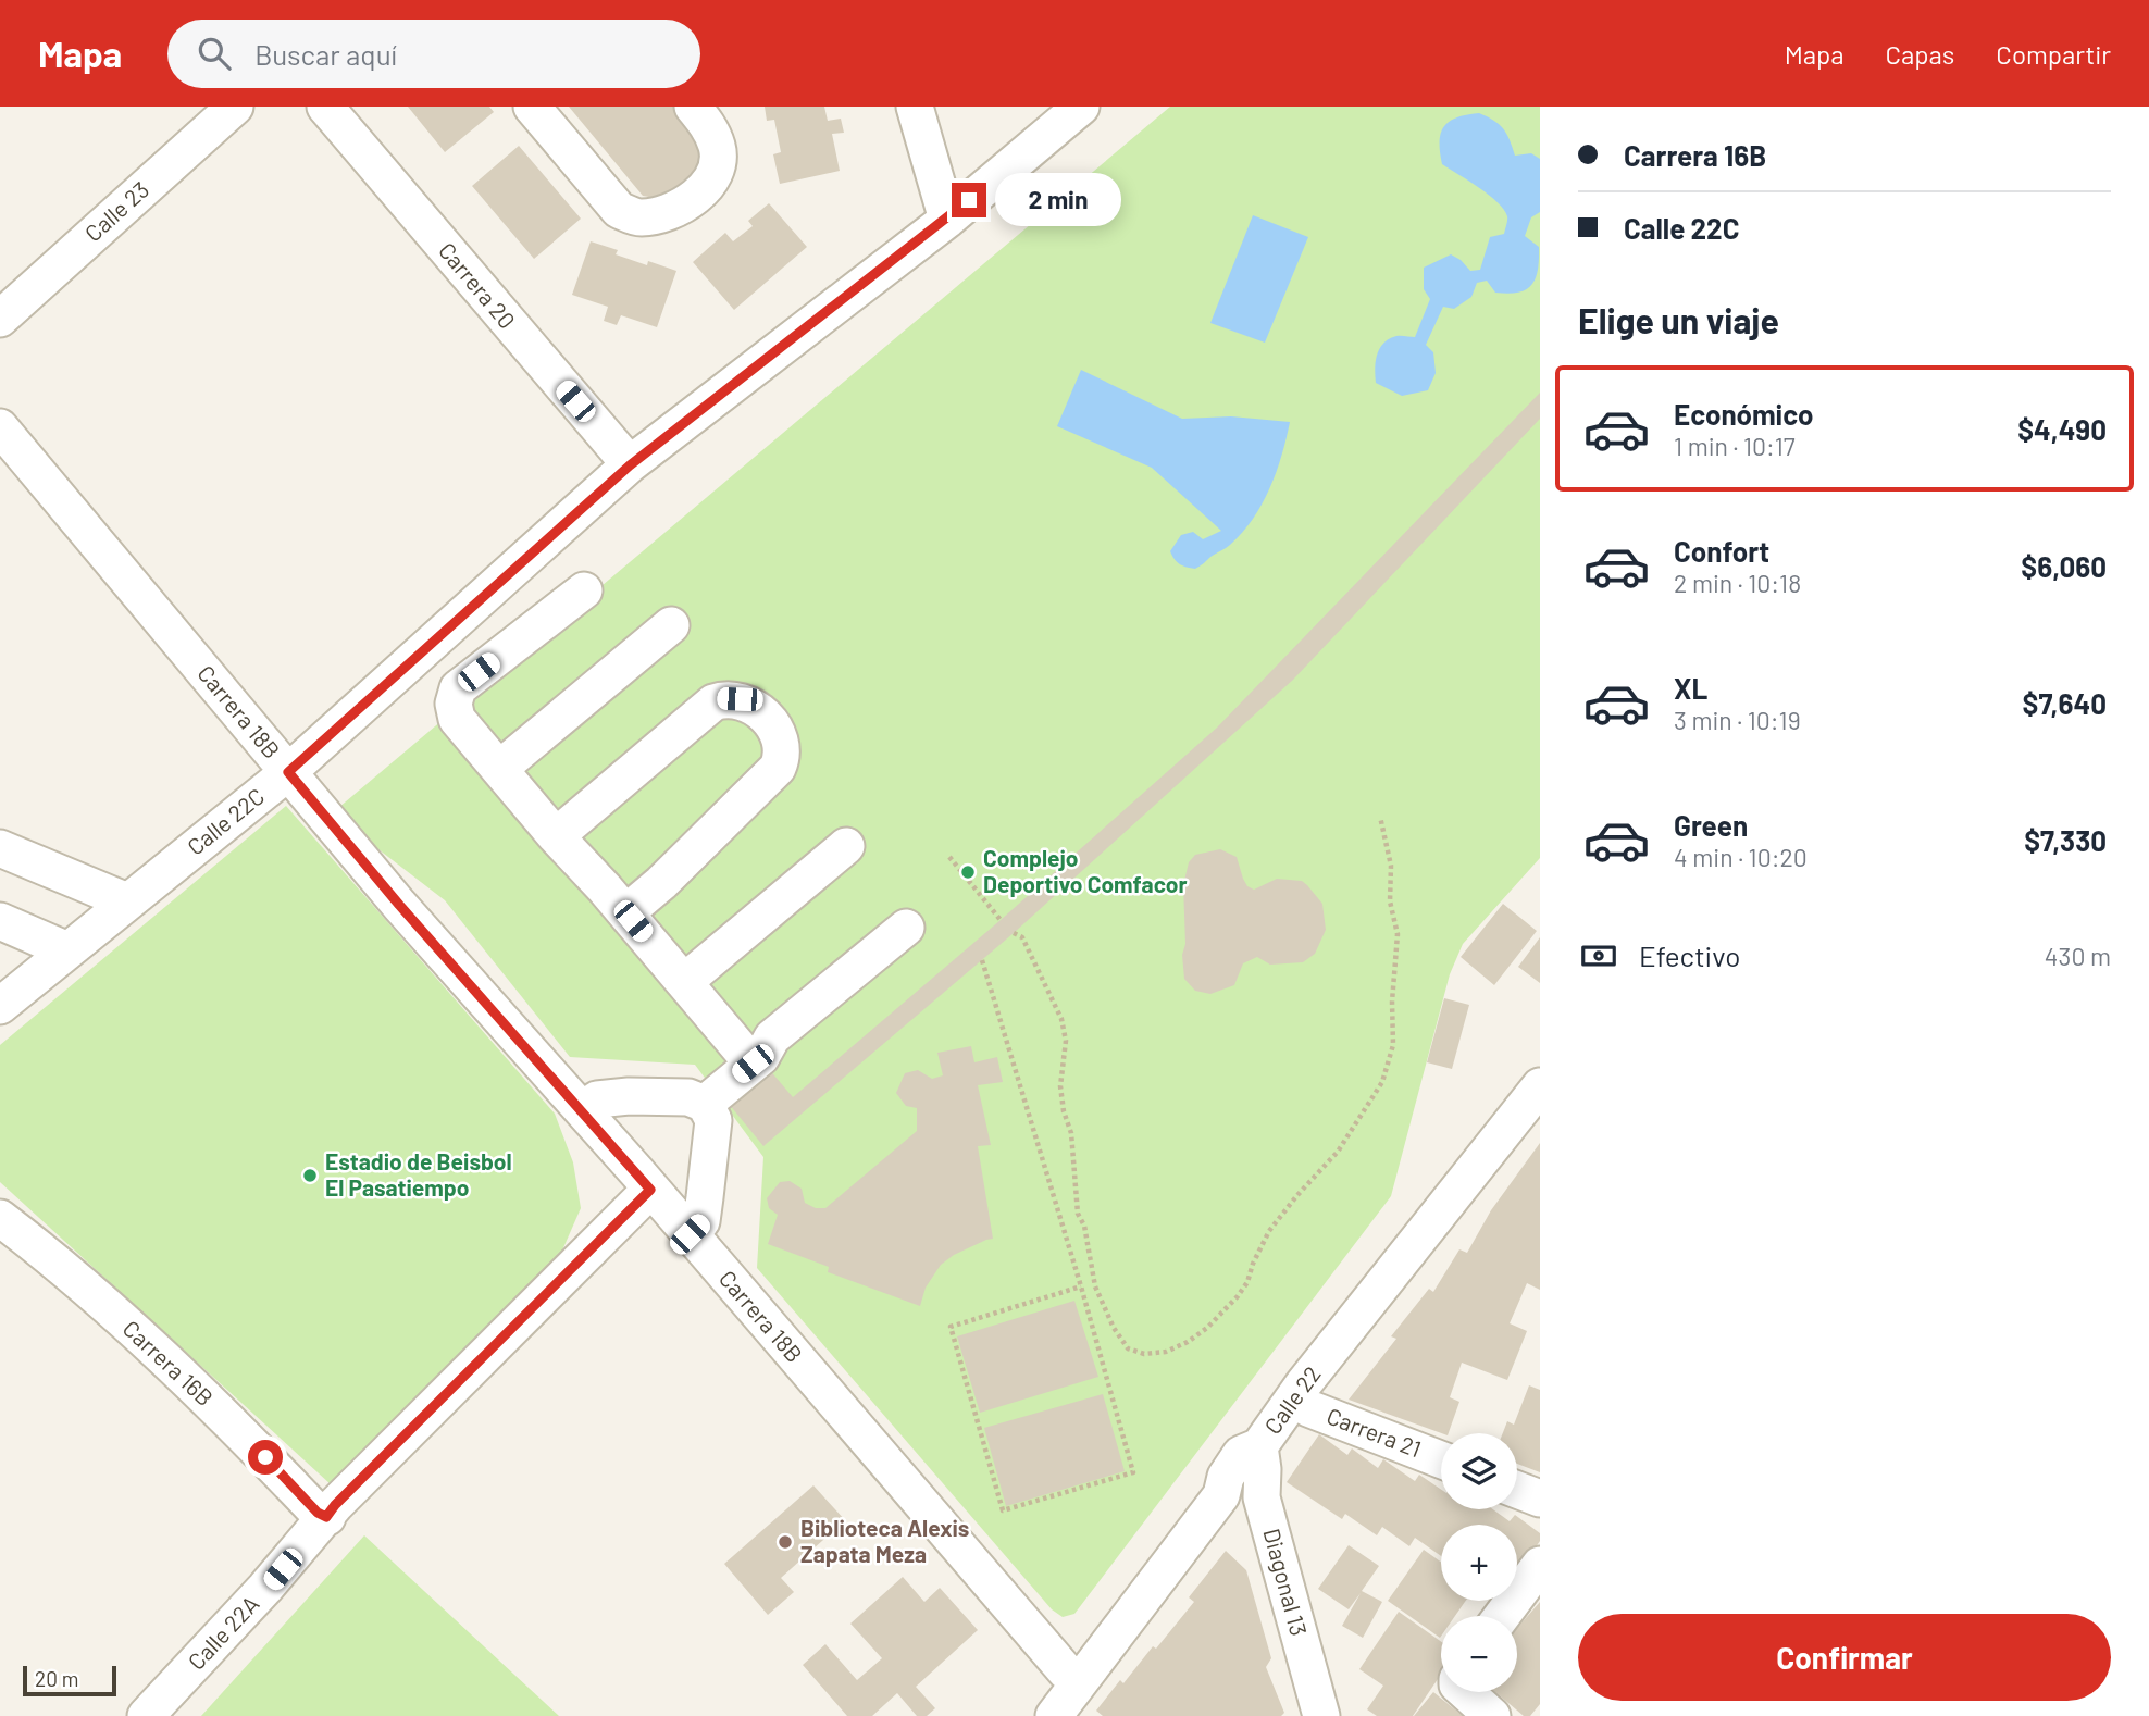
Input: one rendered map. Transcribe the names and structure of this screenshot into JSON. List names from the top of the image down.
{
  "streets": {
    "street": [
      "Calle 23",
      "Carrera 20",
      "Carrera 18B",
      "Calle 22C",
      "Carrera 16B",
      "Calle 22",
      "Carrera 21",
      "Diagonal 13",
      "Calle 22A"
    ]
  },
  "crossings": [
    ["Carrera 20", "Calle 22C"],
    ["Carrera 18B", "Calle 22C"],
    ["Carrera 18B", "Calle 22"],
    ["Carrera 18B", "Calle 22A"],
    ["Carrera 16B", "Calle 22A"],
    ["Calle 22", "Carrera 21"],
    ["Calle 22", "Diagonal 13"]
  ],
  "places": ["Complejo Deportivo Comfacor", "Estadio de Beisbol El Pasatiempo", "Biblioteca Alexis Zapata Meza"],
  "scale_bar": "20 m",
  "page": {
    "header": "Mapa",
    "search": "Buscar aquí",
    "nav": ["Mapa", "Capas", "Compartir"],
    "banner": ["Carrera 16B", "Calle 22C"],
    "bubble": "2 min",
    "heading": "Elige un viaje",
    "list": [
      {
        "name": "Económico",
        "note": "1 min · 10:17",
        "value": "$4,490"
      },
      {
        "name": "Confort",
        "note": "2 min · 10:18",
        "value": "$6,060"
      },
      {
        "name": "XL",
        "note": "3 min · 10:19",
        "value": "$7,640"
      },
      {
        "name": "Green",
        "note": "4 min · 10:20",
        "value": "$7,330"
      }
    ],
    "pay": ["Efectivo", "430 m"],
    "map_buttons": ["+", "−"],
    "buttons": "Confirmar",
    "scale": "20 m"
  }
}
